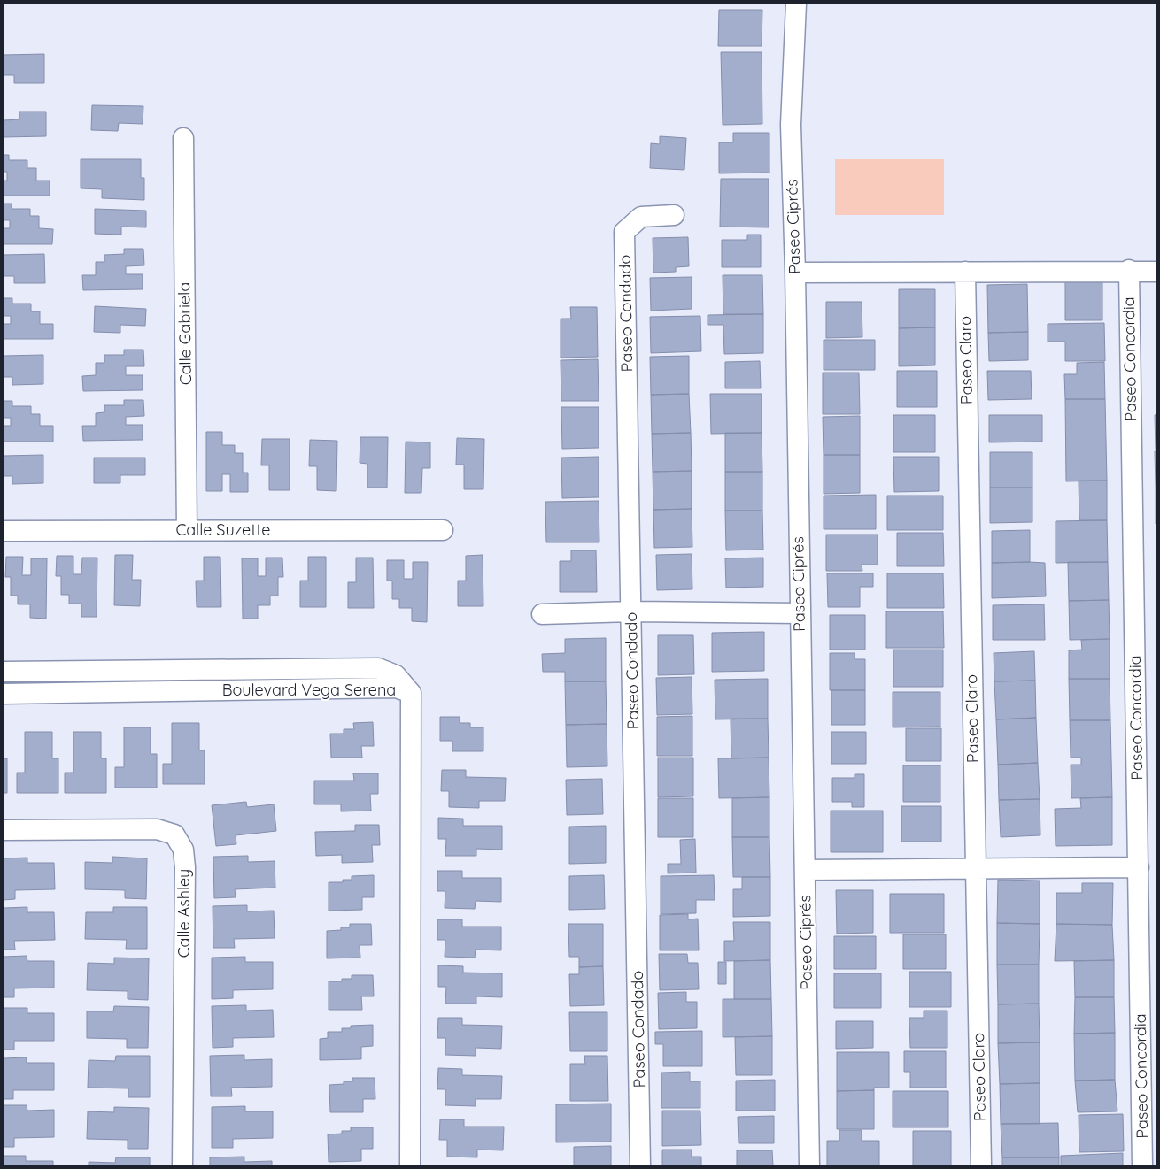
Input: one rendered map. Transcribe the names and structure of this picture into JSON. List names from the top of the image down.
{
  "streets": {
    "street": [
      "Paseo Ciprés",
      "Paseo Condado",
      "Calle Gabriela",
      "Paseo Concordia",
      "Paseo Claro",
      "Calle Suzette",
      "Boulevard Vega Serena",
      "Calle Ashley"
    ]
  },
  "crossings": [
    ["Calle Gabriela", "Calle Suzette"]
  ]
}
